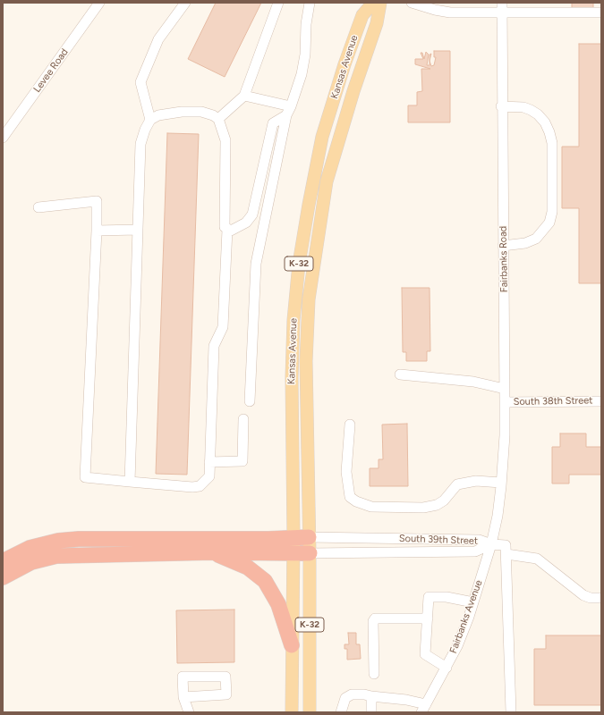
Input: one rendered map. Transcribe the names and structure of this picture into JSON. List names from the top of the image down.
{
  "streets": {
    "main road": ["Kansas Avenue", "K-32"],
    "street": [
      "Levee Road",
      "Fairbanks Road",
      "South 38th Street",
      "South 39th Street",
      "Fairbanks Avenue"
    ]
  },
  "crossings": [
    ["Kansas Avenue", "South 39th Street"],
    ["Fairbanks Road", "South 38th Street"],
    ["Fairbanks Road", "Fairbanks Avenue"],
    ["South 39th Street", "Fairbanks Avenue"]
  ]
}
